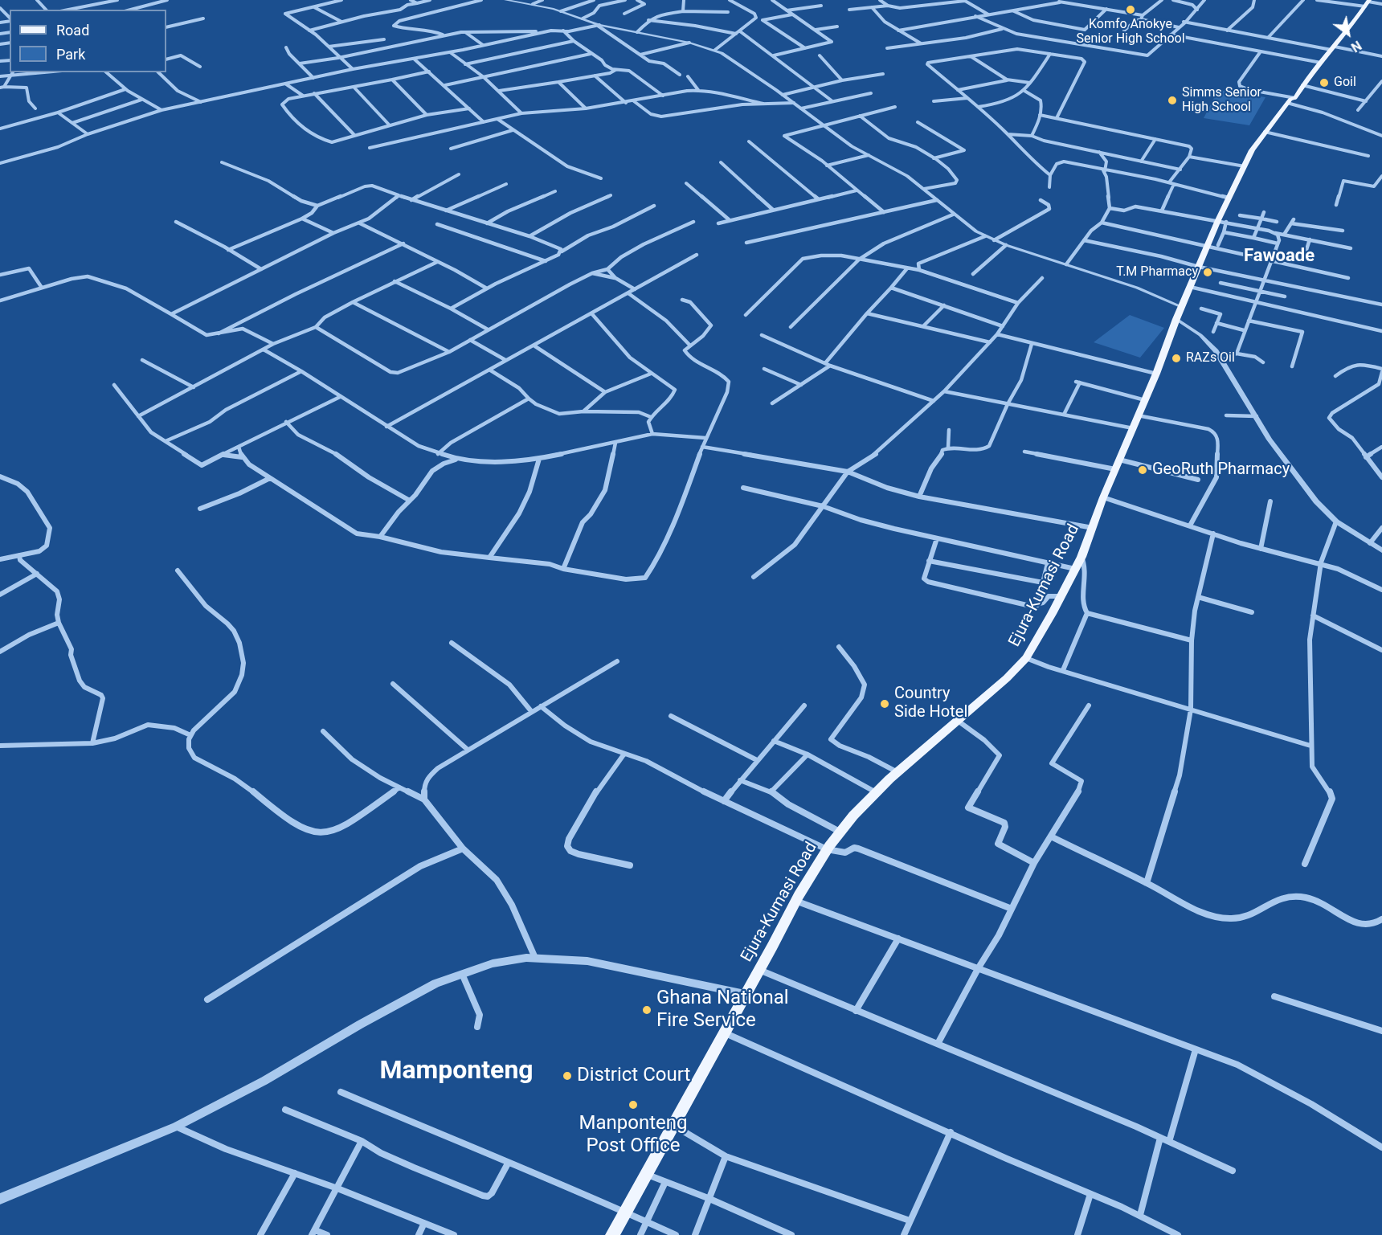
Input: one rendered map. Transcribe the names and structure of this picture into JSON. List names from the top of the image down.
{
  "streets": {
    "main road": ["Ejura-Kumasi Road"]
  },
  "districts": ["Fawoade", "Mamponteng"],
  "places": [
    "Komfo Anokye Senior High School",
    "Goil",
    "Simms Senior High School",
    "T.M Pharmacy",
    "RAZs Oil",
    "GeoRuth Pharmacy",
    "Country Side Hotel",
    "Ghana National Fire Service",
    "District Court",
    "Manponteng Post Office"
  ],
  "legend": ["Road", "Park"],
  "north": "bottom right"
}
